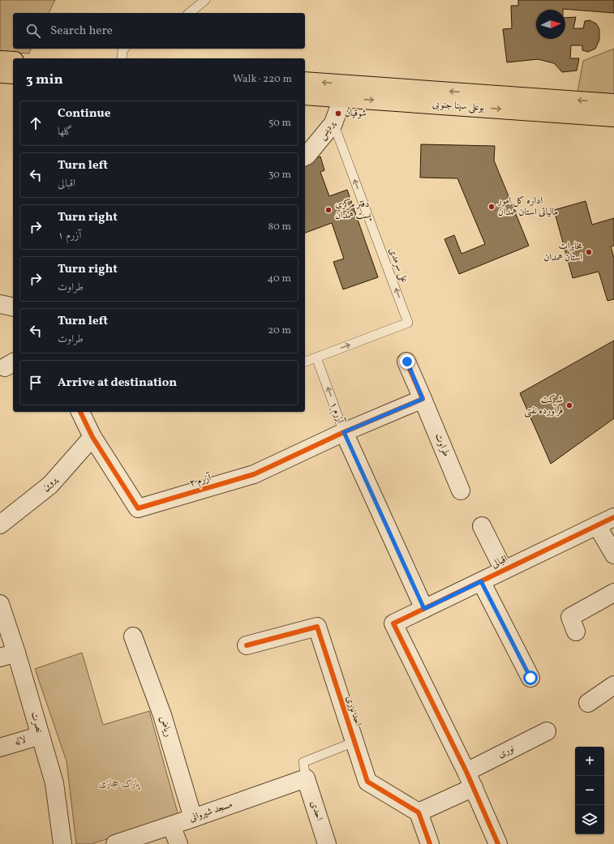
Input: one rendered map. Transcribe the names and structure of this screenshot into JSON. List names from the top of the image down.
{
  "streets": {
    "main road": ["بوعلی سینا جنوبی"],
    "street": [
      "پردیس",
      "آزرم ۱",
      "طراوت",
      "آزرم ۲",
      "پروین",
      "اقبالی",
      "احد نوری",
      "نصرت",
      "ریاض",
      "لاله",
      "نوری",
      "احدی",
      "مسجد شیروانی"
    ],
    "lane": ["علی سرمدی"]
  },
  "crossings": [
    ["بوعلی سینا جنوبی", "پردیس"],
    ["پردیس", "علی سرمدی"],
    ["علی سرمدی", "آزرم ۱"],
    ["آزرم ۱", "آزرم ۲"],
    ["آزرم ۱", "اقبالی"],
    ["آزرم ۲", "پروین"],
    ["اقبالی", "نوری"],
    ["نصرت", "لاله"],
    ["ریاض", "مسجد شیروانی"],
    ["احدی", "مسجد شیروانی"]
  ],
  "parks": ["پارک حجازی"],
  "places": [
    "شوقیان",
    "اداره کل امور مالیاتی استان همدان",
    "دفتر مرکزی پست همدان",
    "مخابرات استان همدان",
    "شرکت فرآورده نفتی"
  ],
  "north": "right",
  "page": {
    "search": "Search here",
    "heading": ["3 min", "Walk · 220 m"],
    "list": [
      ["Continue", "گلها", "50 m"],
      ["Turn left", "اقبالی", "30 m"],
      ["Turn right", "آزرم ۱", "80 m"],
      ["Turn right", "طراوت", "40 m"],
      ["Turn left", "طراوت", "20 m"],
      "Arrive at destination"
    ],
    "map_buttons": ["+", "−"]
  }
}
